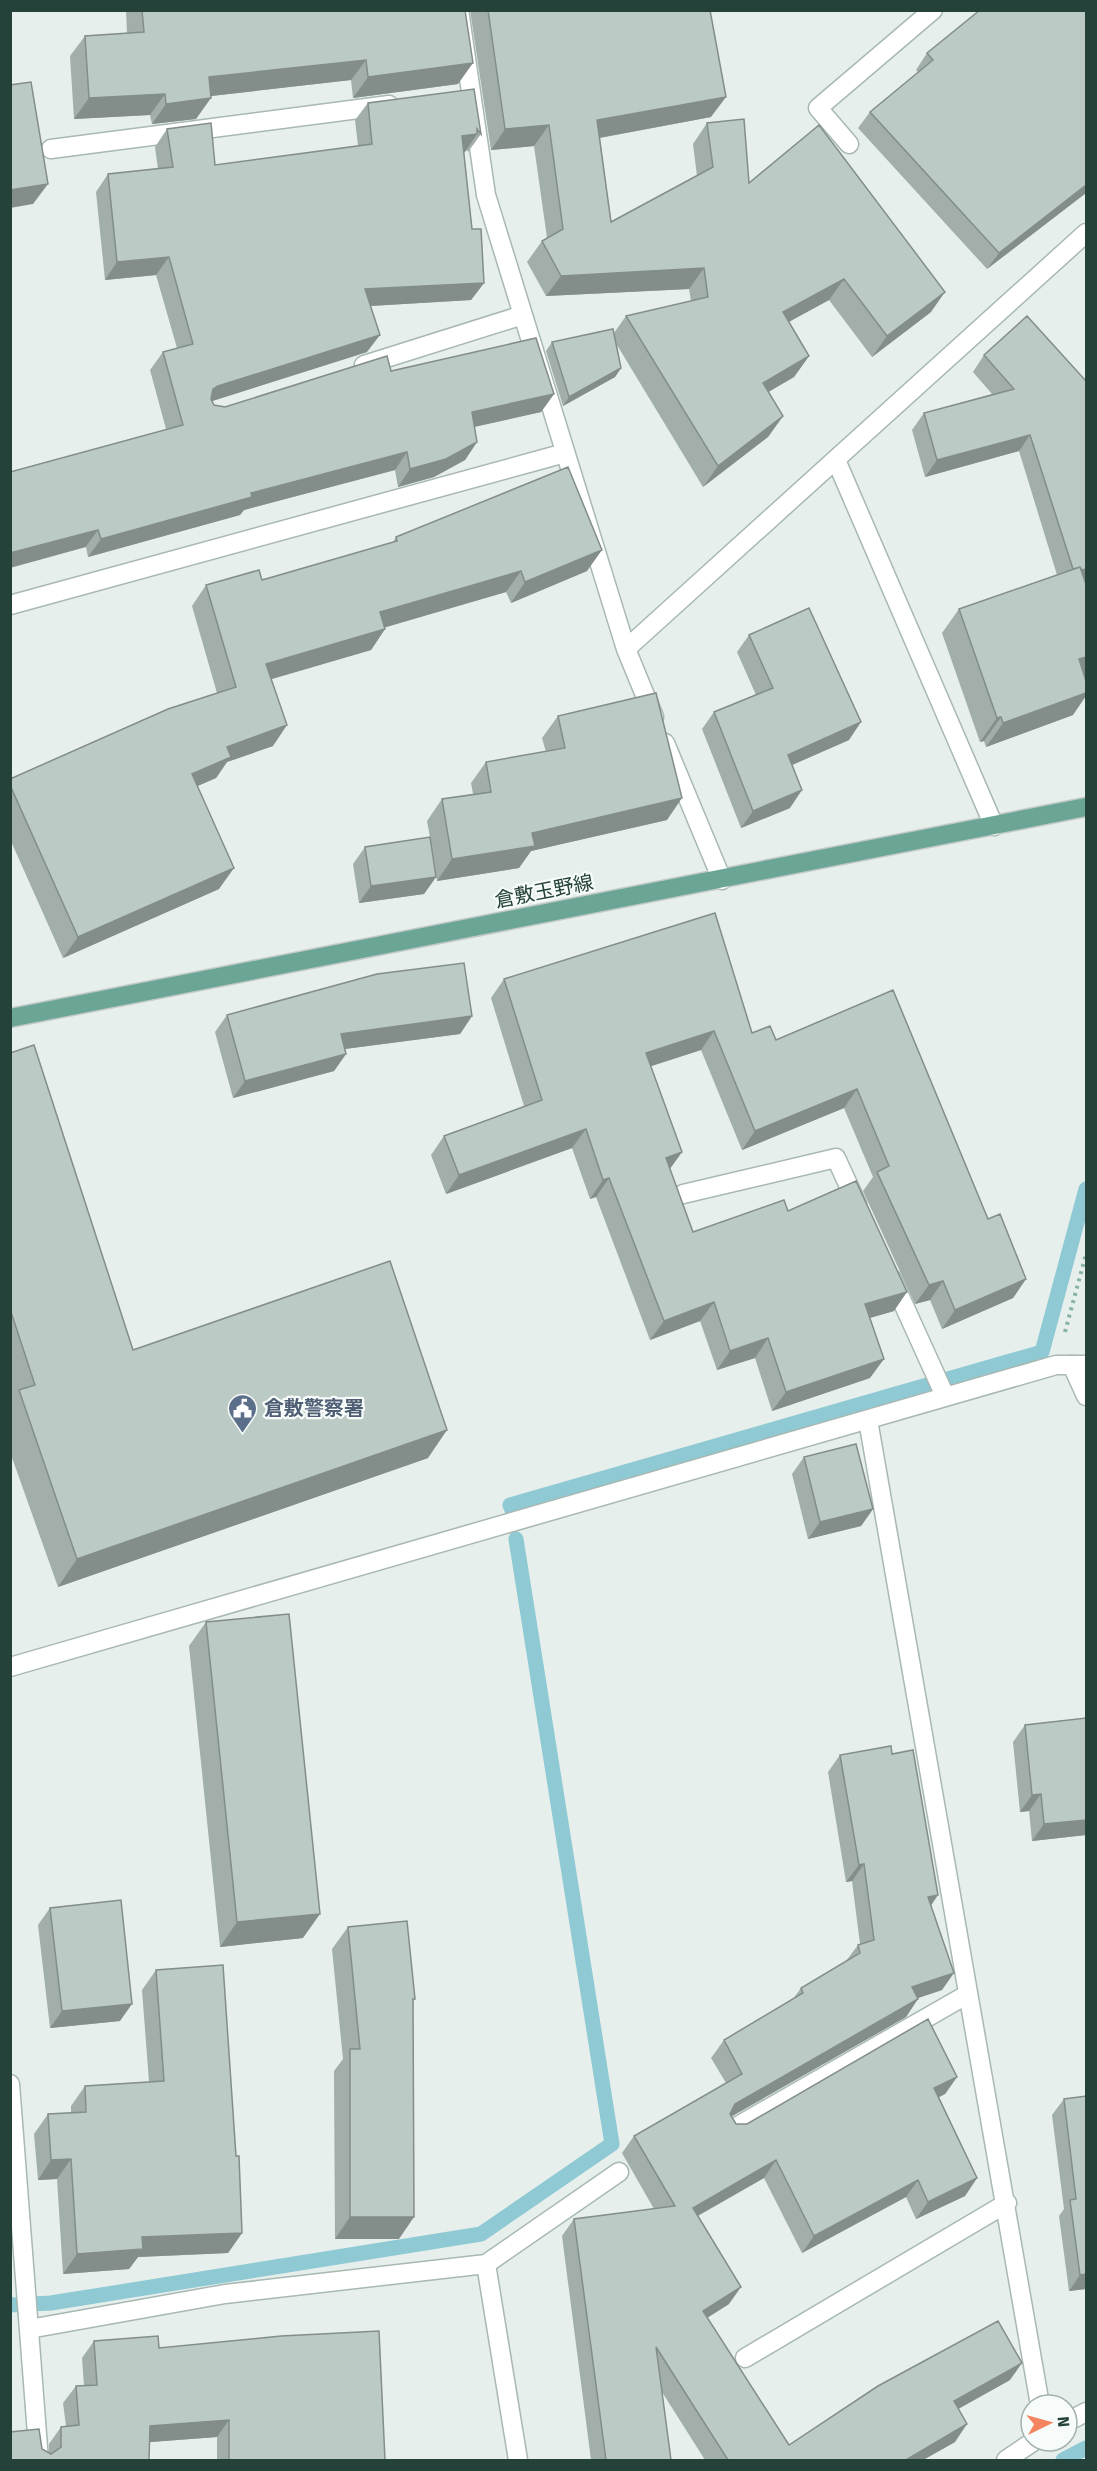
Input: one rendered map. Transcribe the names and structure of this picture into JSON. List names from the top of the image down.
{
  "streets": {
    "main road": ["倉敷玉野線"]
  },
  "places": {
    "public building": ["倉敷警察署"]
  },
  "north": "right"
}
